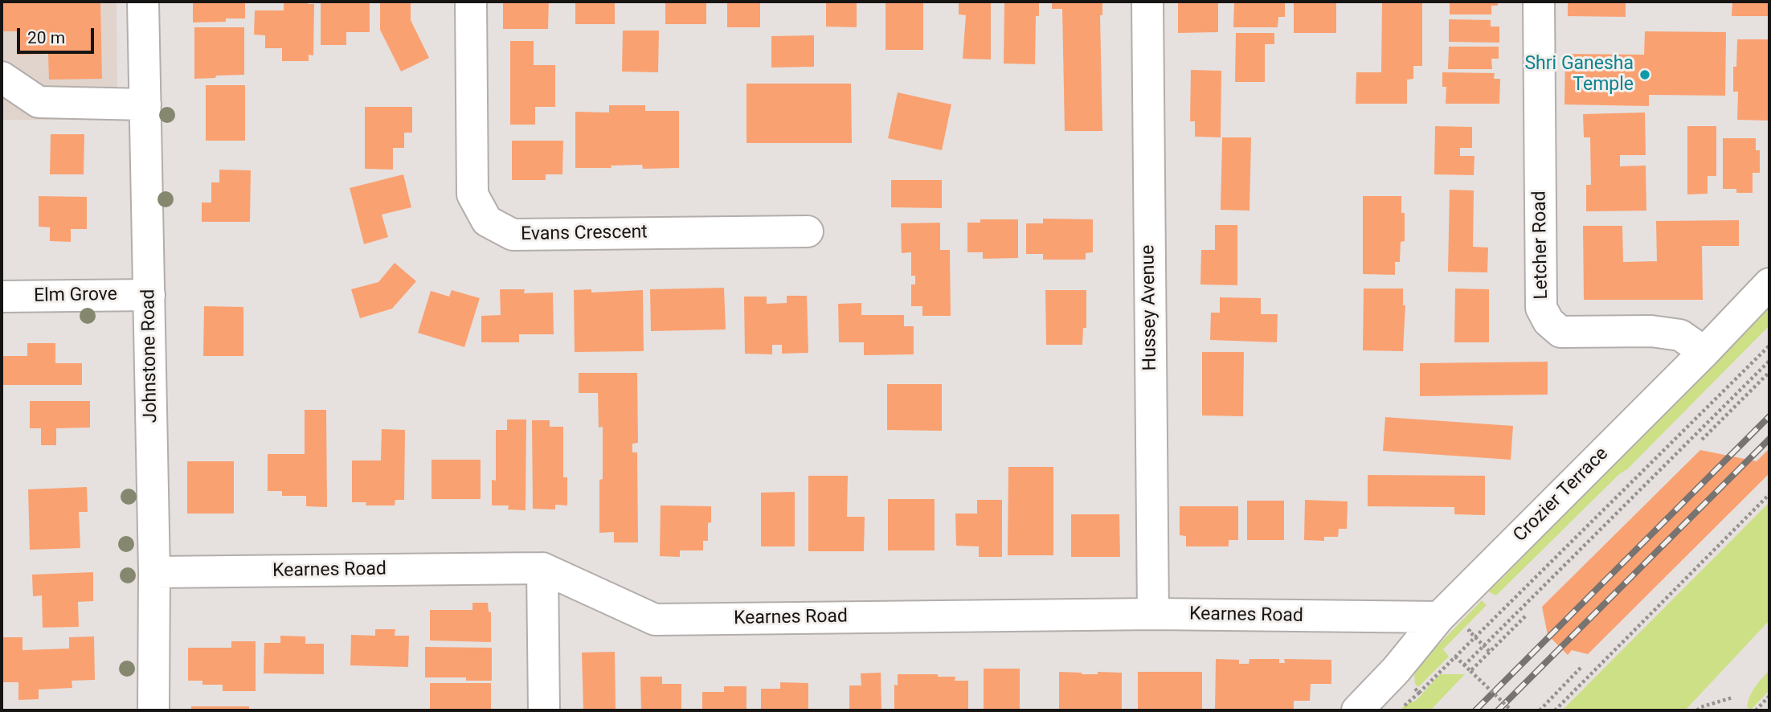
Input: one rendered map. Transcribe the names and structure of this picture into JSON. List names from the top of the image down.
{
  "streets": {
    "street": [
      "Evans Crescent",
      "Letcher Road",
      "Elm Grove",
      "Hussey Avenue",
      "Johnstone Road",
      "Crozier Terrace",
      "Kearnes Road"
    ]
  },
  "crossings": [
    ["Letcher Road", "Crozier Terrace"],
    ["Elm Grove", "Johnstone Road"],
    ["Hussey Avenue", "Kearnes Road"],
    ["Johnstone Road", "Kearnes Road"],
    ["Crozier Terrace", "Kearnes Road"]
  ],
  "places": ["Shri Ganesha Temple"],
  "scale_bar": "20 m"
}
